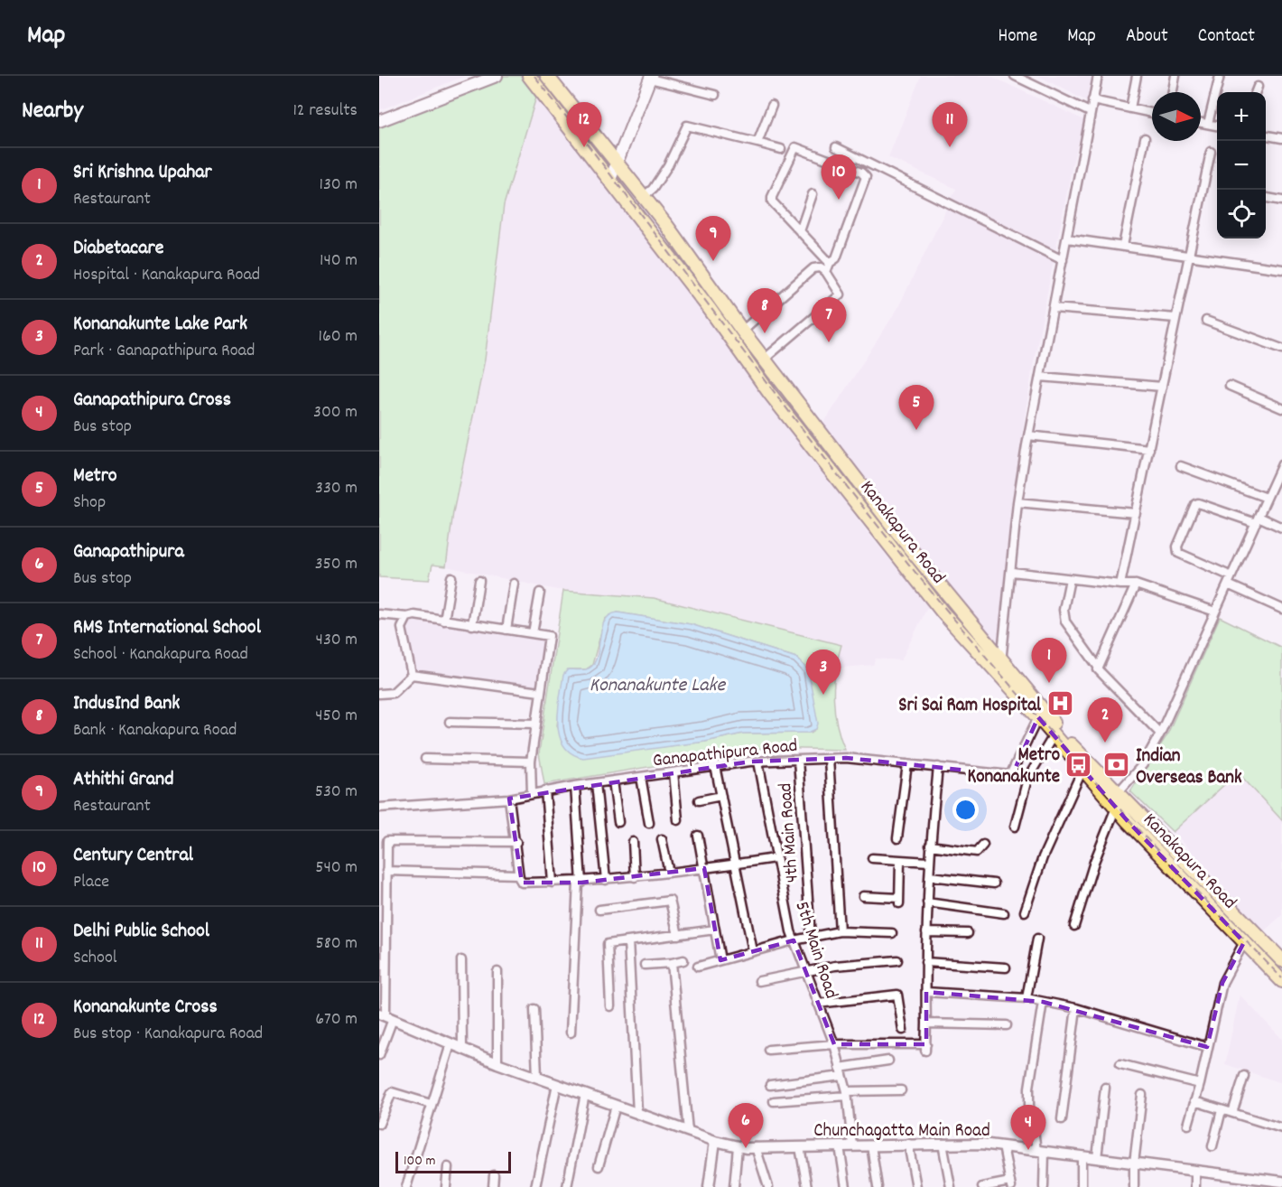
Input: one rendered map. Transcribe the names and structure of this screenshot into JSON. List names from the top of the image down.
{
  "streets": {
    "highway": ["Kanakapura Road"],
    "street": [
      "Ganapathipura Road",
      "4th Main Road",
      "5th Main Road",
      "Chunchagatta Main Road"
    ]
  },
  "crossings": [
    ["Kanakapura Road", "Ganapathipura Road"],
    ["Ganapathipura Road", "4th Main Road"],
    ["Ganapathipura Road", "5th Main Road"],
    ["5th Main Road", "Chunchagatta Main Road"]
  ],
  "water": ["Konanakunte Lake"],
  "places": {
    "hospital": ["Sri Sai Ram Hospital"],
    "bus stop": ["Metro Konanakunte"],
    "bank": ["Indian Overseas Bank"]
  },
  "scale_bar": "100 m",
  "north": "right",
  "page": {
    "header": "Map",
    "nav": [
      "Home",
      "Map",
      "About",
      "Contact"
    ],
    "heading": ["Nearby", "12 results"],
    "map_buttons": ["+", "−"],
    "pins": [
      "11",
      "12",
      "10",
      "9",
      "8",
      "7",
      "5",
      "1",
      "3",
      "2",
      "6",
      "4"
    ],
    "list": [
      {
        "mark": "1",
        "name": "Sri Krishna Upahar",
        "note": "Restaurant",
        "value": "130 m"
      },
      {
        "mark": "2",
        "name": "Diabetacare",
        "note": "Hospital · Kanakapura Road",
        "value": "140 m"
      },
      {
        "mark": "3",
        "name": "Konanakunte Lake Park",
        "note": "Park · Ganapathipura Road",
        "value": "160 m"
      },
      {
        "mark": "4",
        "name": "Ganapathipura Cross",
        "note": "Bus stop",
        "value": "300 m"
      },
      {
        "mark": "5",
        "name": "Metro",
        "note": "Shop",
        "value": "330 m"
      },
      {
        "mark": "6",
        "name": "Ganapathipura",
        "note": "Bus stop",
        "value": "350 m"
      },
      {
        "mark": "7",
        "name": "RMS International School",
        "note": "School · Kanakapura Road",
        "value": "430 m"
      },
      {
        "mark": "8",
        "name": "IndusInd Bank",
        "note": "Bank · Kanakapura Road",
        "value": "450 m"
      },
      {
        "mark": "9",
        "name": "Athithi Grand",
        "note": "Restaurant",
        "value": "530 m"
      },
      {
        "mark": "10",
        "name": "Century Central",
        "note": "Place",
        "value": "540 m"
      },
      {
        "mark": "11",
        "name": "Delhi Public School",
        "note": "School",
        "value": "580 m"
      },
      {
        "mark": "12",
        "name": "Konanakunte Cross",
        "note": "Bus stop · Kanakapura Road",
        "value": "670 m"
      }
    ],
    "scale": "100 m"
  }
}
